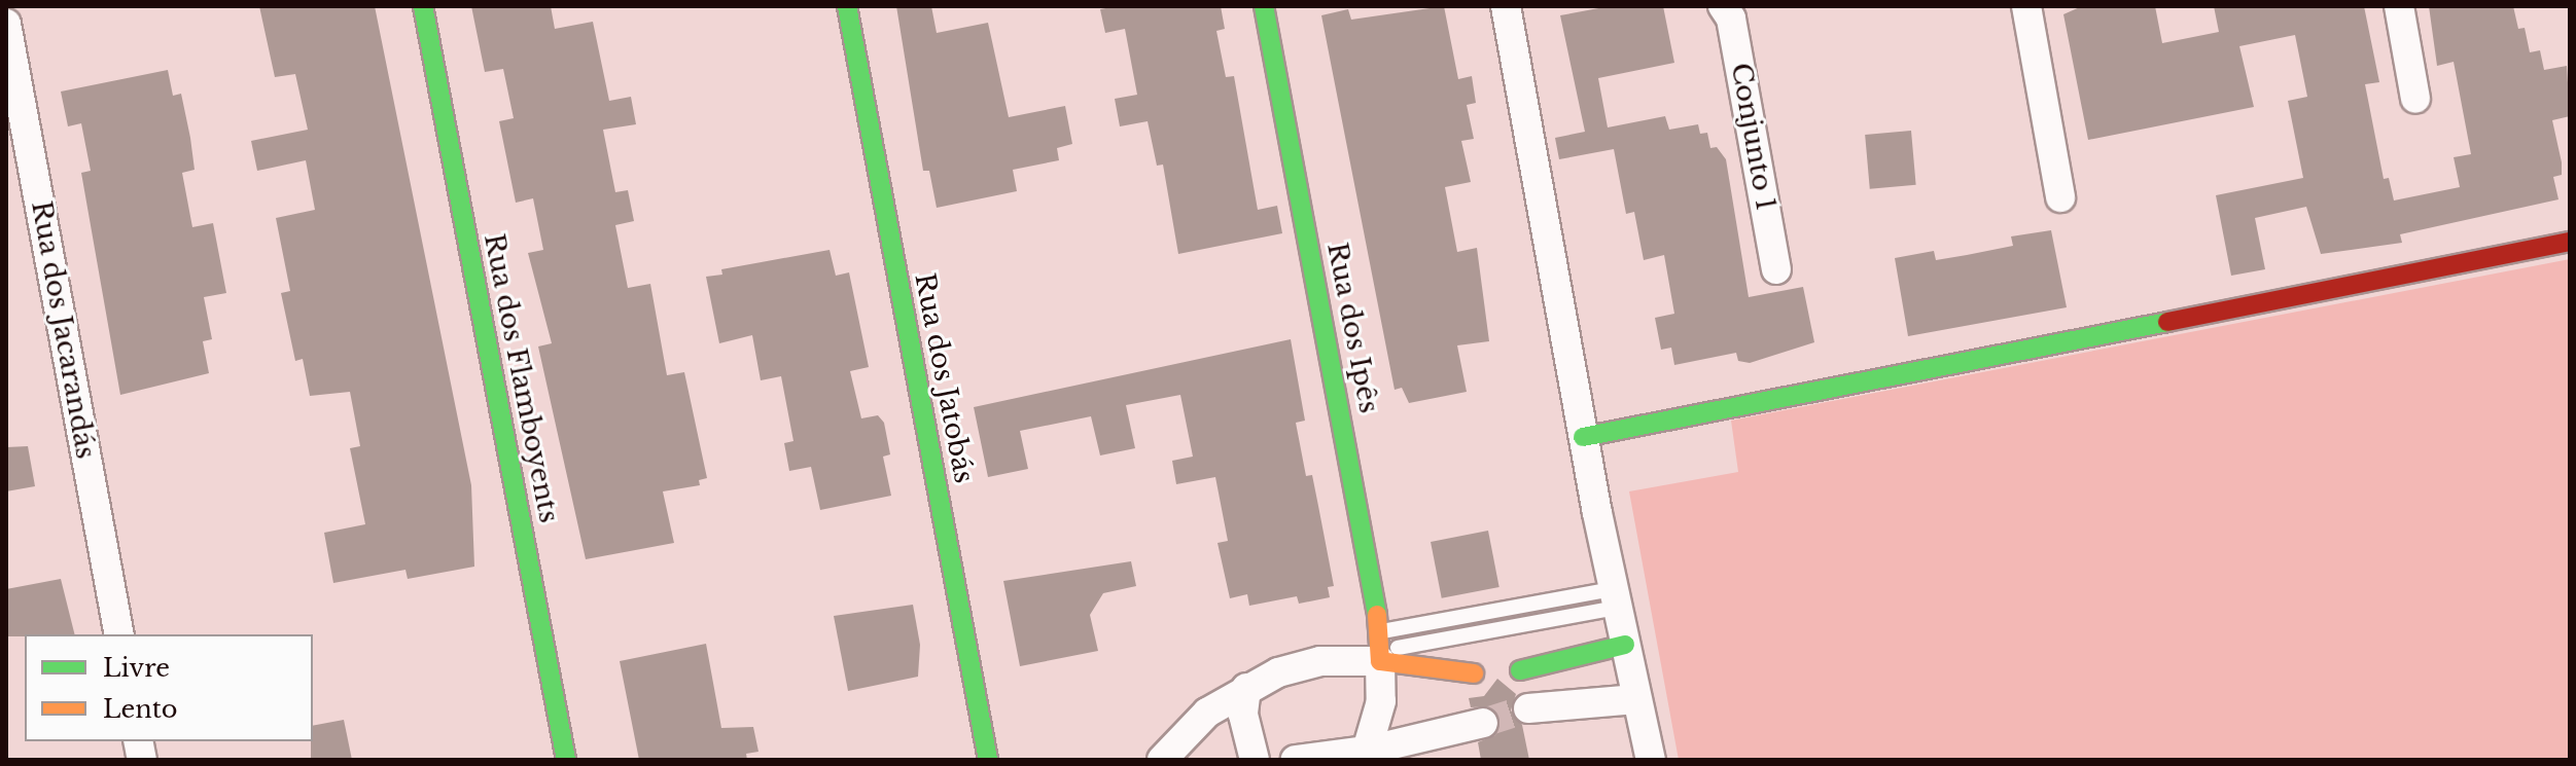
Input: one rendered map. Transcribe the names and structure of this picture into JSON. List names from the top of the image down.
{
  "streets": {
    "street": [
      "Conjunto 1",
      "Rua dos Ipês",
      "Rua dos Jacarandás",
      "Rua dos Flamboyents",
      "Rua dos Jatobás"
    ]
  },
  "legend": ["Livre", "Lento"]
}
